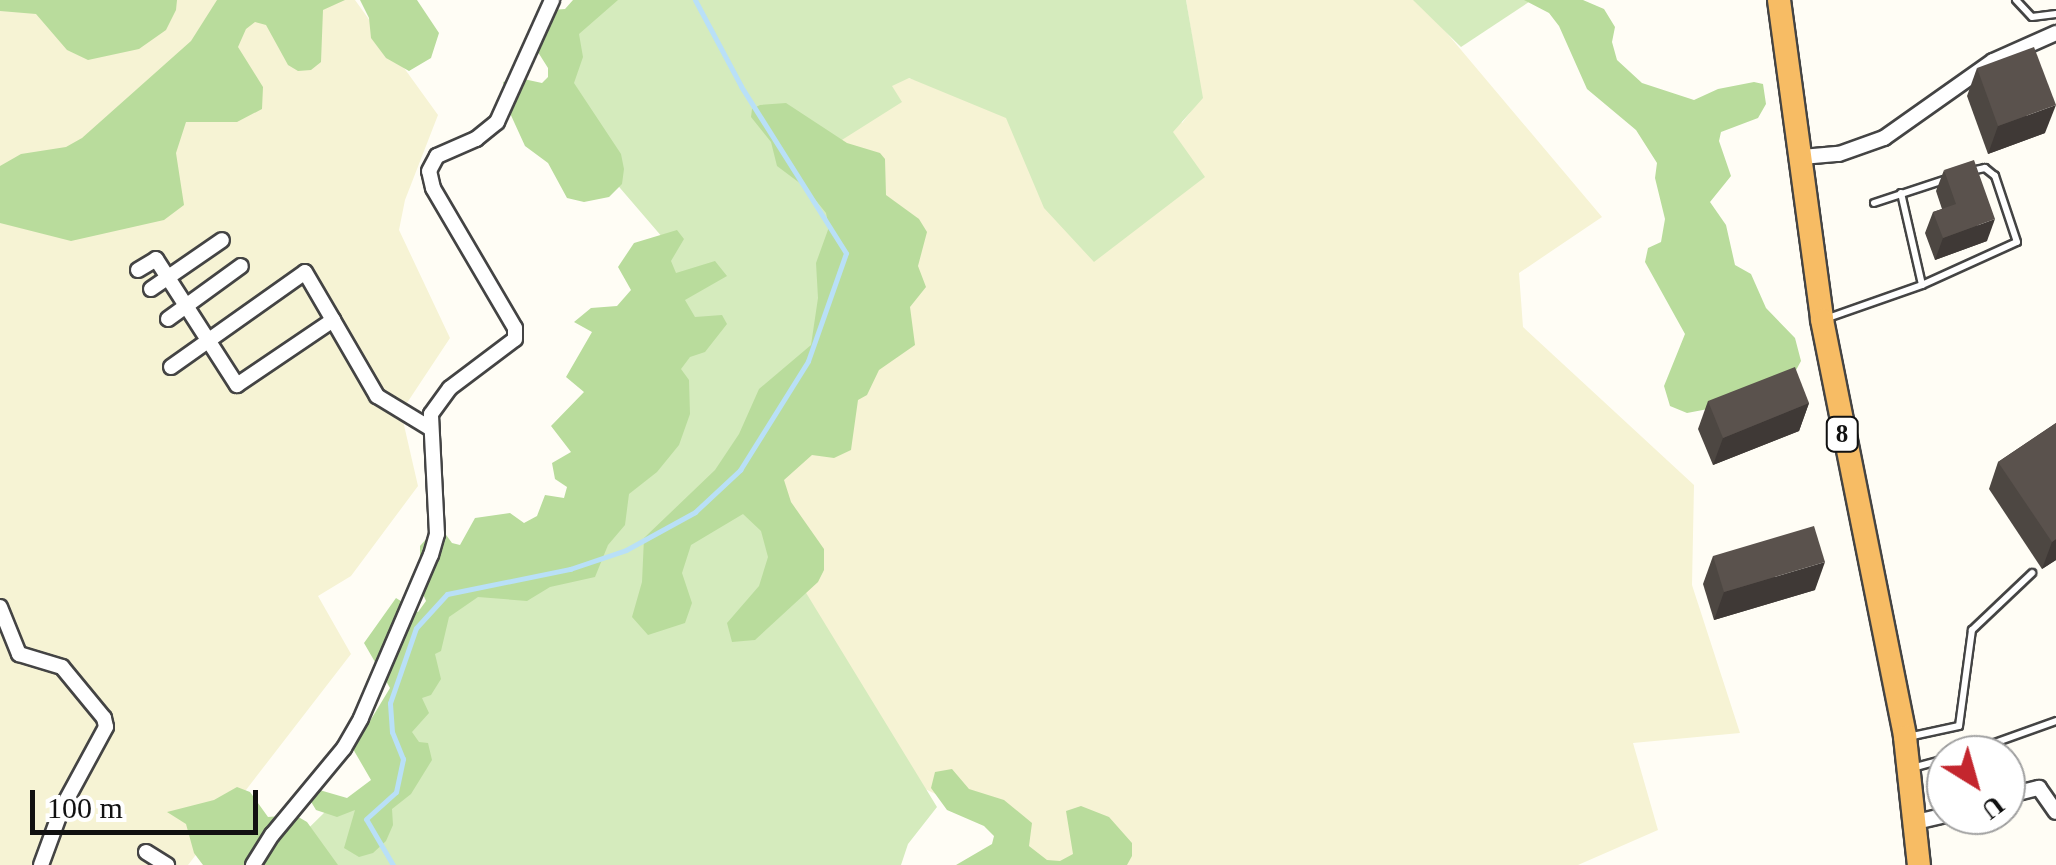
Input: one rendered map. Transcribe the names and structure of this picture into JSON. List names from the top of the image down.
{
  "streets": {
    "highway": ["8"]
  },
  "scale_bar": "100 m",
  "north": "bottom right"
}
